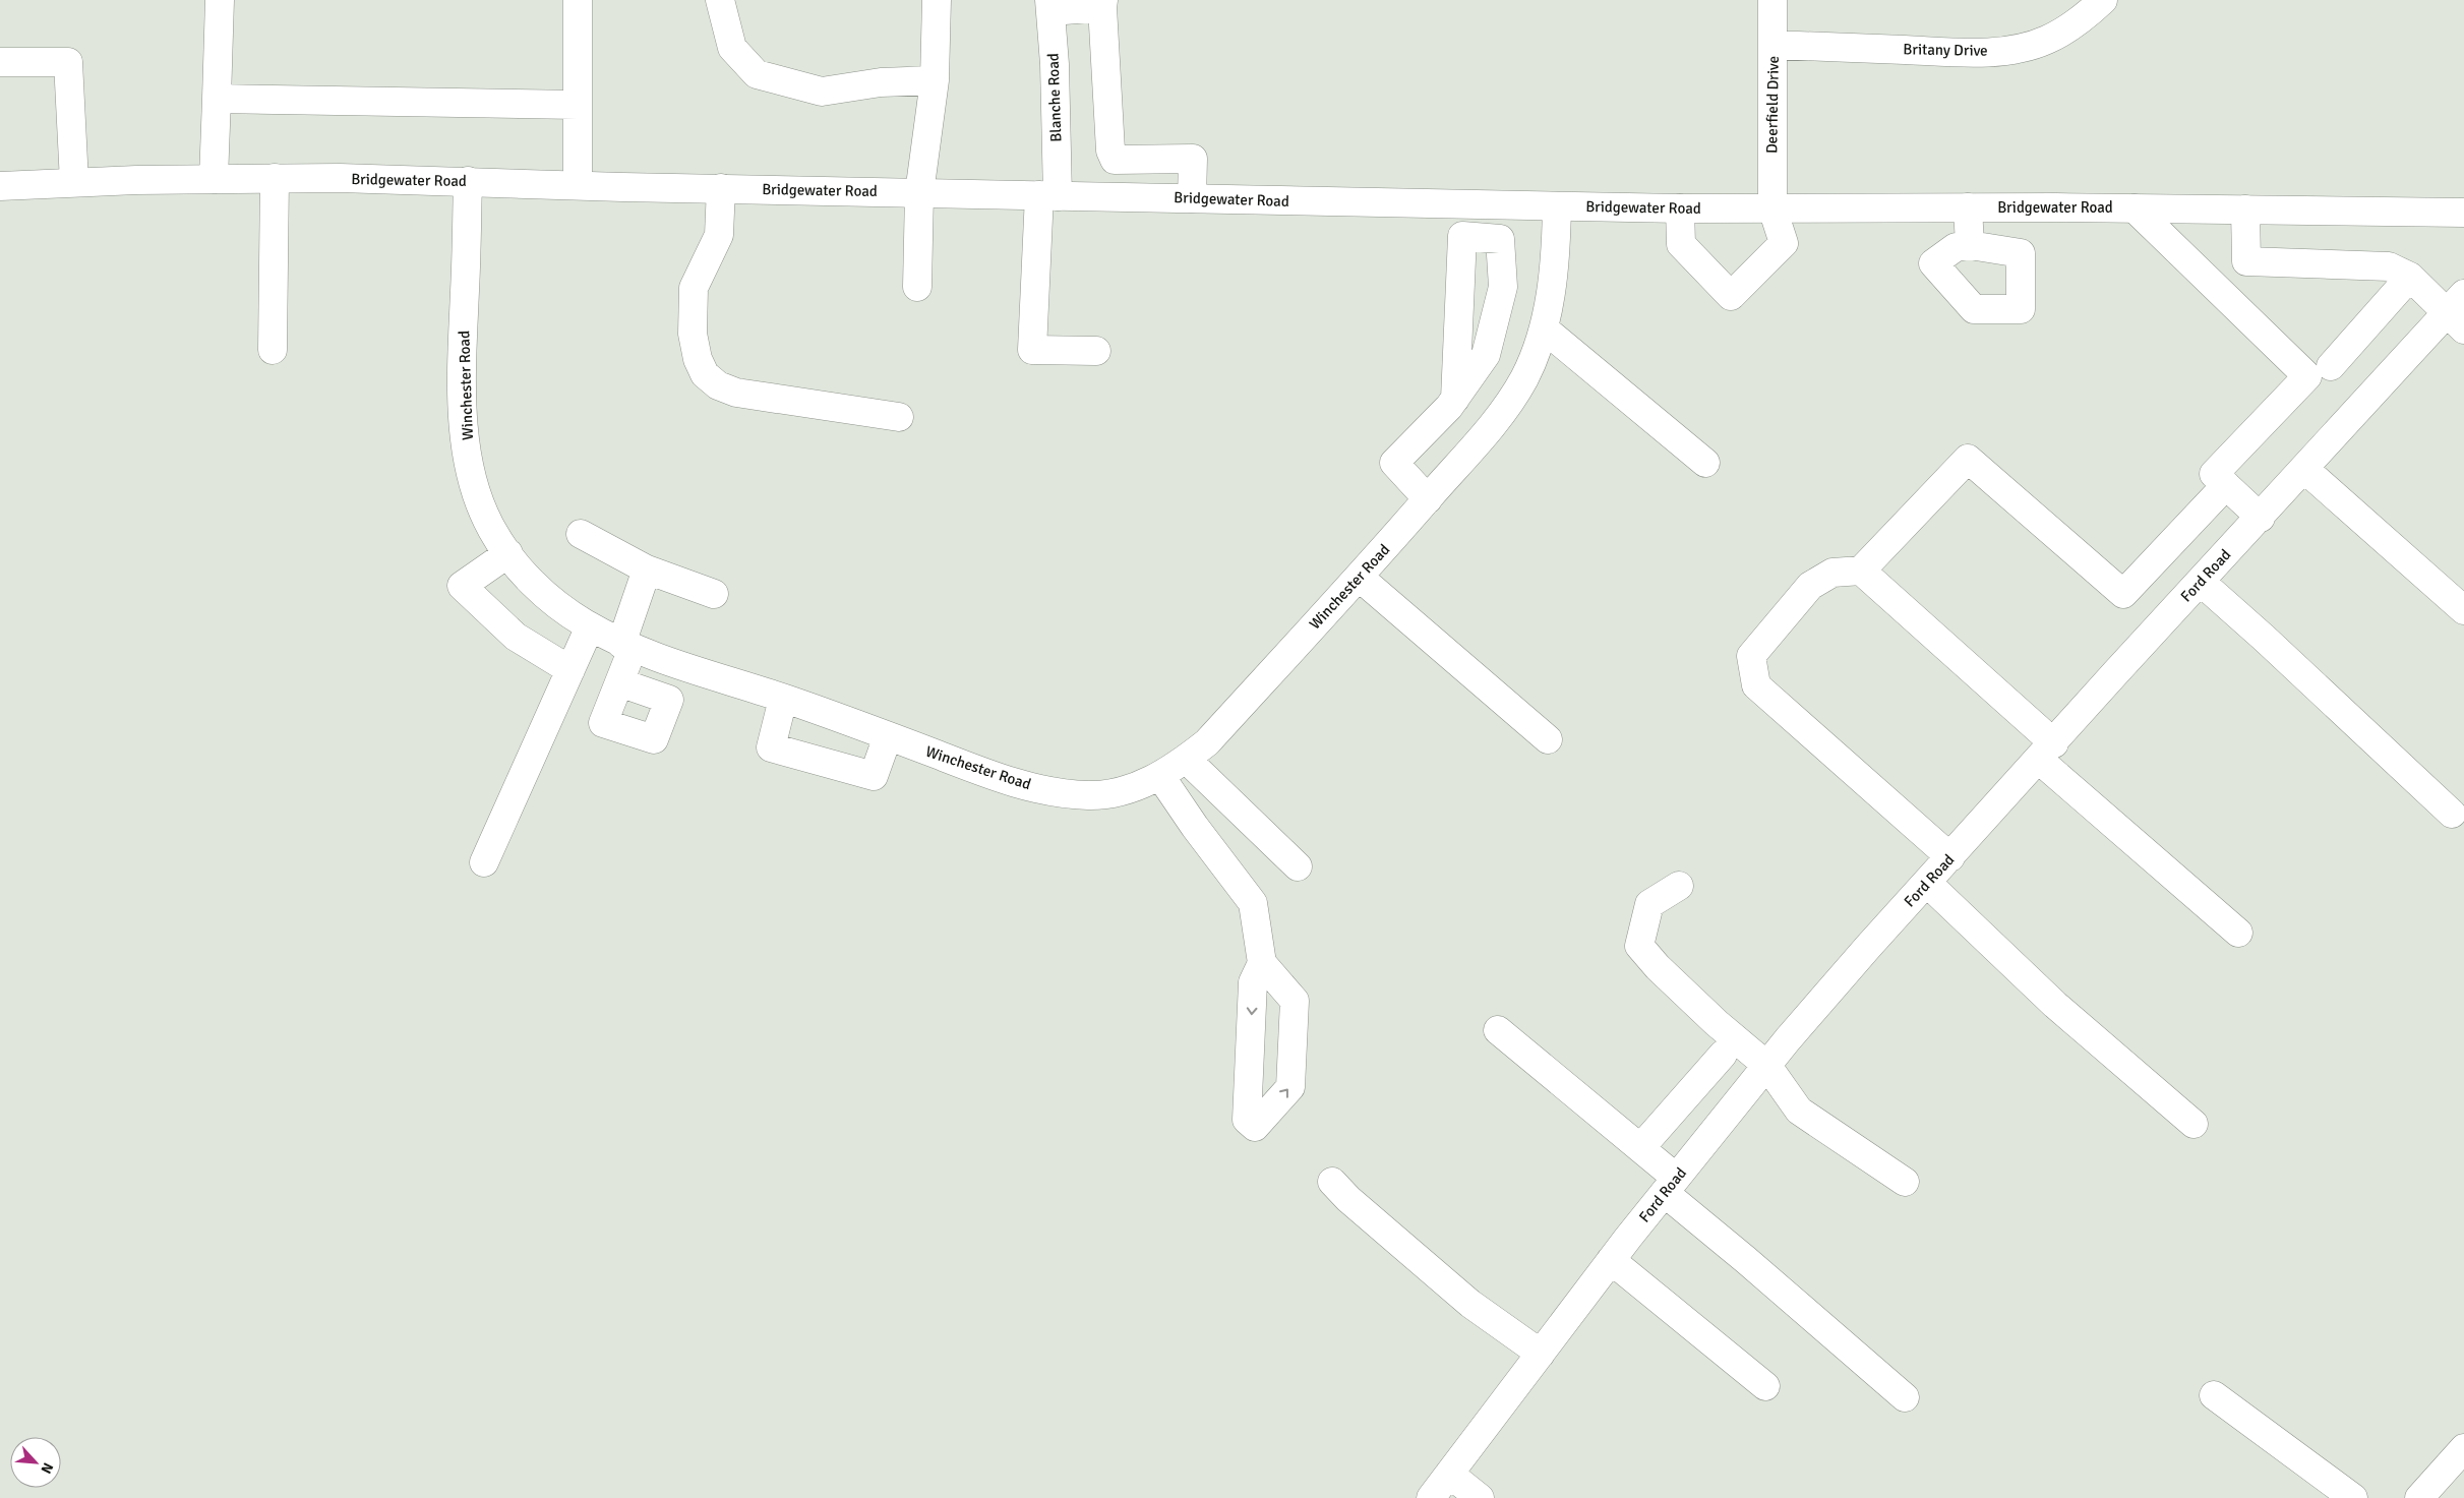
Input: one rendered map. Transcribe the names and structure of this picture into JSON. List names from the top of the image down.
{
  "streets": {
    "street": [
      "Britany Drive",
      "Blanche Road",
      "Deerfield Drive",
      "Bridgewater Road",
      "Winchester Road",
      "Ford Road"
    ]
  },
  "crossings": [
    ["Britany Drive", "Deerfield Drive"],
    ["Blanche Road", "Bridgewater Road"],
    ["Deerfield Drive", "Bridgewater Road"],
    ["Bridgewater Road", "Winchester Road"]
  ],
  "north": "bottom right"
}
